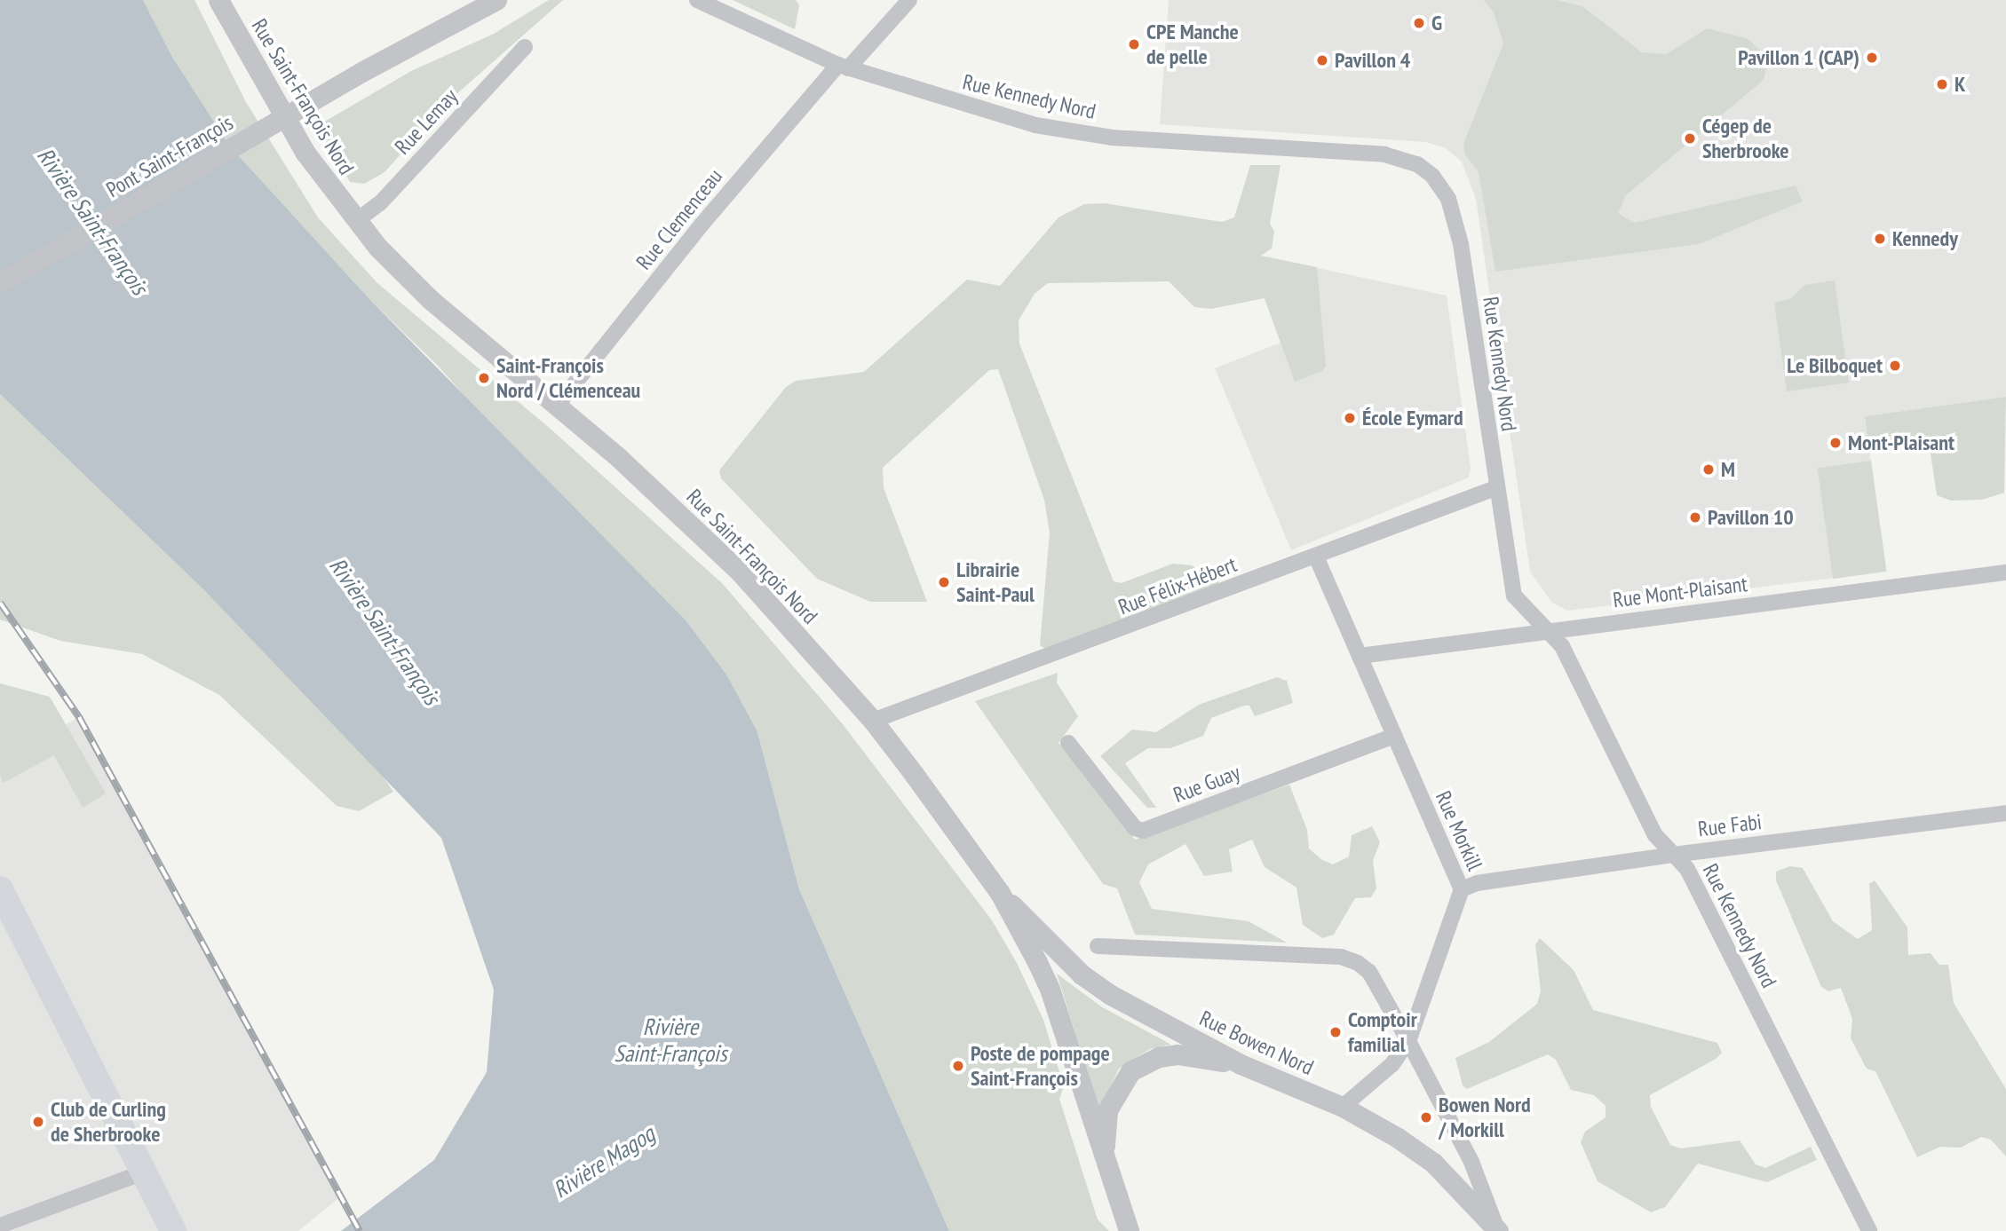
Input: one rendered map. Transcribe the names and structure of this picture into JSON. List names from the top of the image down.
{
  "streets": {
    "street": [
      "Rue Saint-François Nord",
      "Rue Kennedy Nord",
      "Rue Lemay",
      "Pont Saint-François",
      "Rue Clemenceau",
      "Rue Félix-Hébert",
      "Rue Mont-Plaisant",
      "Rue Guay",
      "Rue Fabi",
      "Rue Morkill",
      "Rue Bowen Nord"
    ]
  },
  "crossings": [
    ["Rue Saint-François Nord", "Rue Lemay"],
    ["Rue Saint-François Nord", "Rue Clemenceau"],
    ["Rue Saint-François Nord", "Rue Félix-Hébert"],
    ["Rue Saint-François Nord", "Rue Bowen Nord"],
    ["Rue Kennedy Nord", "Rue Clemenceau"],
    ["Rue Kennedy Nord", "Rue Félix-Hébert"],
    ["Rue Kennedy Nord", "Rue Mont-Plaisant"],
    ["Rue Kennedy Nord", "Rue Fabi"],
    ["Rue Félix-Hébert", "Rue Morkill"],
    ["Rue Mont-Plaisant", "Rue Morkill"],
    ["Rue Guay", "Rue Morkill"],
    ["Rue Fabi", "Rue Morkill"],
    ["Rue Morkill", "Rue Bowen Nord"]
  ],
  "water": ["Rivière Saint-François", "Rivière Magog"],
  "places": [
    "G",
    "CPE Manche de pelle",
    "Pavillon 1 (CAP)",
    "Pavillon 4",
    "K",
    "Cégep de Sherbrooke",
    "Kennedy",
    "Le Bilboquet",
    "Saint-François Nord / Clémenceau",
    "École Eymard",
    "Mont-Plaisant",
    "M",
    "Pavillon 10",
    "Librairie Saint-Paul",
    "Comptoir familial",
    "Poste de pompage Saint-François",
    "Bowen Nord / Morkill",
    "Club de Curling de Sherbrooke"
  ]
}
